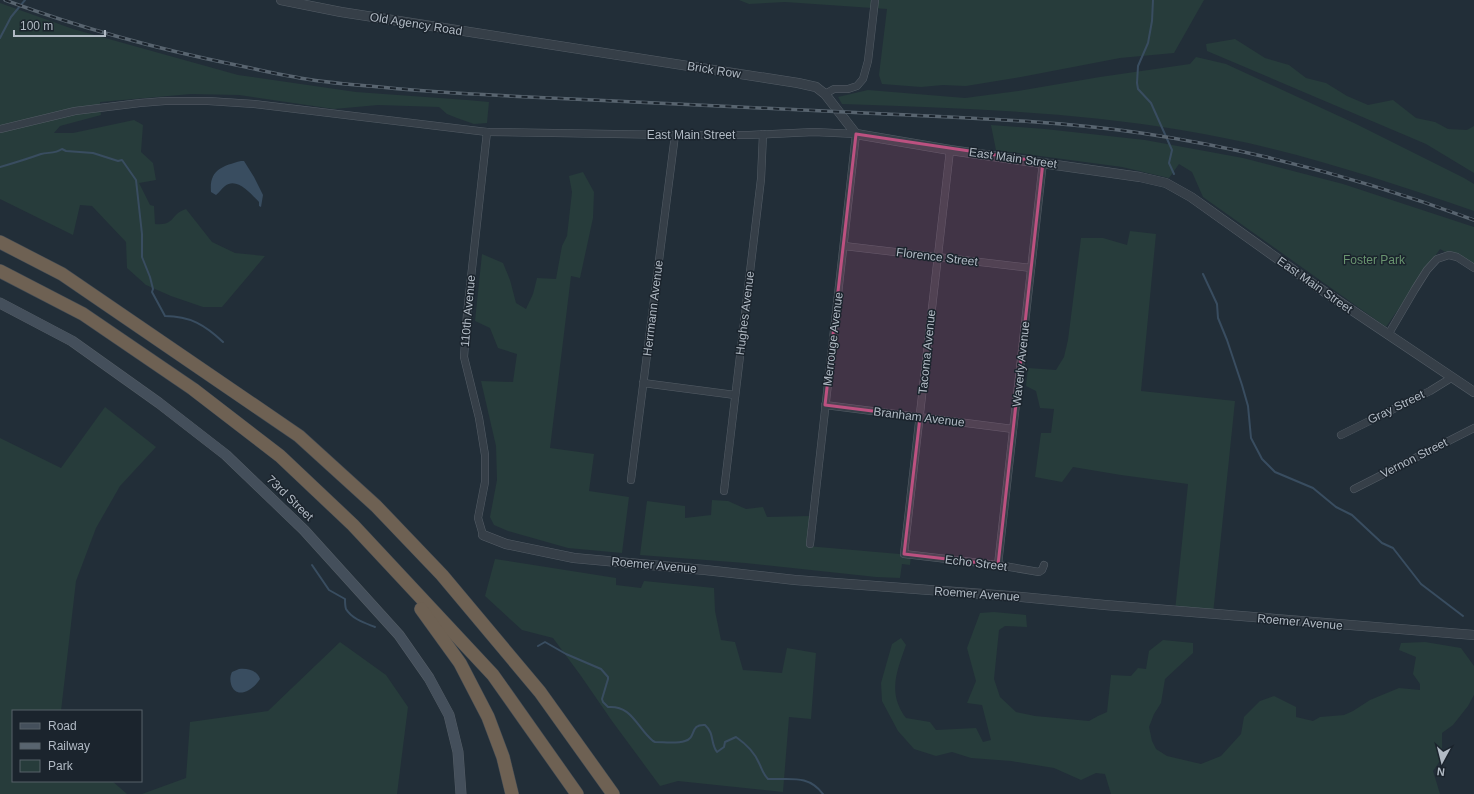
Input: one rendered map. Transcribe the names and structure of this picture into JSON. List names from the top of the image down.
{
  "streets": {
    "main road": ["73rd Street"],
    "street": [
      "Old Agency Road",
      "Brick Row",
      "East Main Street",
      "Florence Street",
      "Herrmann Avenue",
      "110th Avenue",
      "Hughes Avenue",
      "Merrouge Avenue",
      "Tacoma Avenue",
      "Waverly Avenue",
      "Gray Street",
      "Branham Avenue",
      "Vernon Street",
      "Echo Street",
      "Roemer Avenue"
    ]
  },
  "crossings": [
    ["Old Agency Road", "Brick Row"],
    ["Brick Row", "East Main Street"],
    ["Brick Row", "Merrouge Avenue"],
    ["East Main Street", "Herrmann Avenue"],
    ["East Main Street", "110th Avenue"],
    ["East Main Street", "Hughes Avenue"],
    ["East Main Street", "Merrouge Avenue"],
    ["East Main Street", "Tacoma Avenue"],
    ["East Main Street", "Waverly Avenue"],
    ["East Main Street", "Gray Street"],
    ["Florence Street", "Merrouge Avenue"],
    ["Florence Street", "Tacoma Avenue"],
    ["Florence Street", "Waverly Avenue"],
    ["110th Avenue", "Roemer Avenue"],
    ["Merrouge Avenue", "Branham Avenue"],
    ["Tacoma Avenue", "Branham Avenue"],
    ["Tacoma Avenue", "Echo Street"],
    ["Waverly Avenue", "Branham Avenue"],
    ["Waverly Avenue", "Echo Street"]
  ],
  "parks": ["Foster Park"],
  "legend": ["Road", "Railway", "Park"],
  "scale_bar": "100 m",
  "north": "bottom"
}
